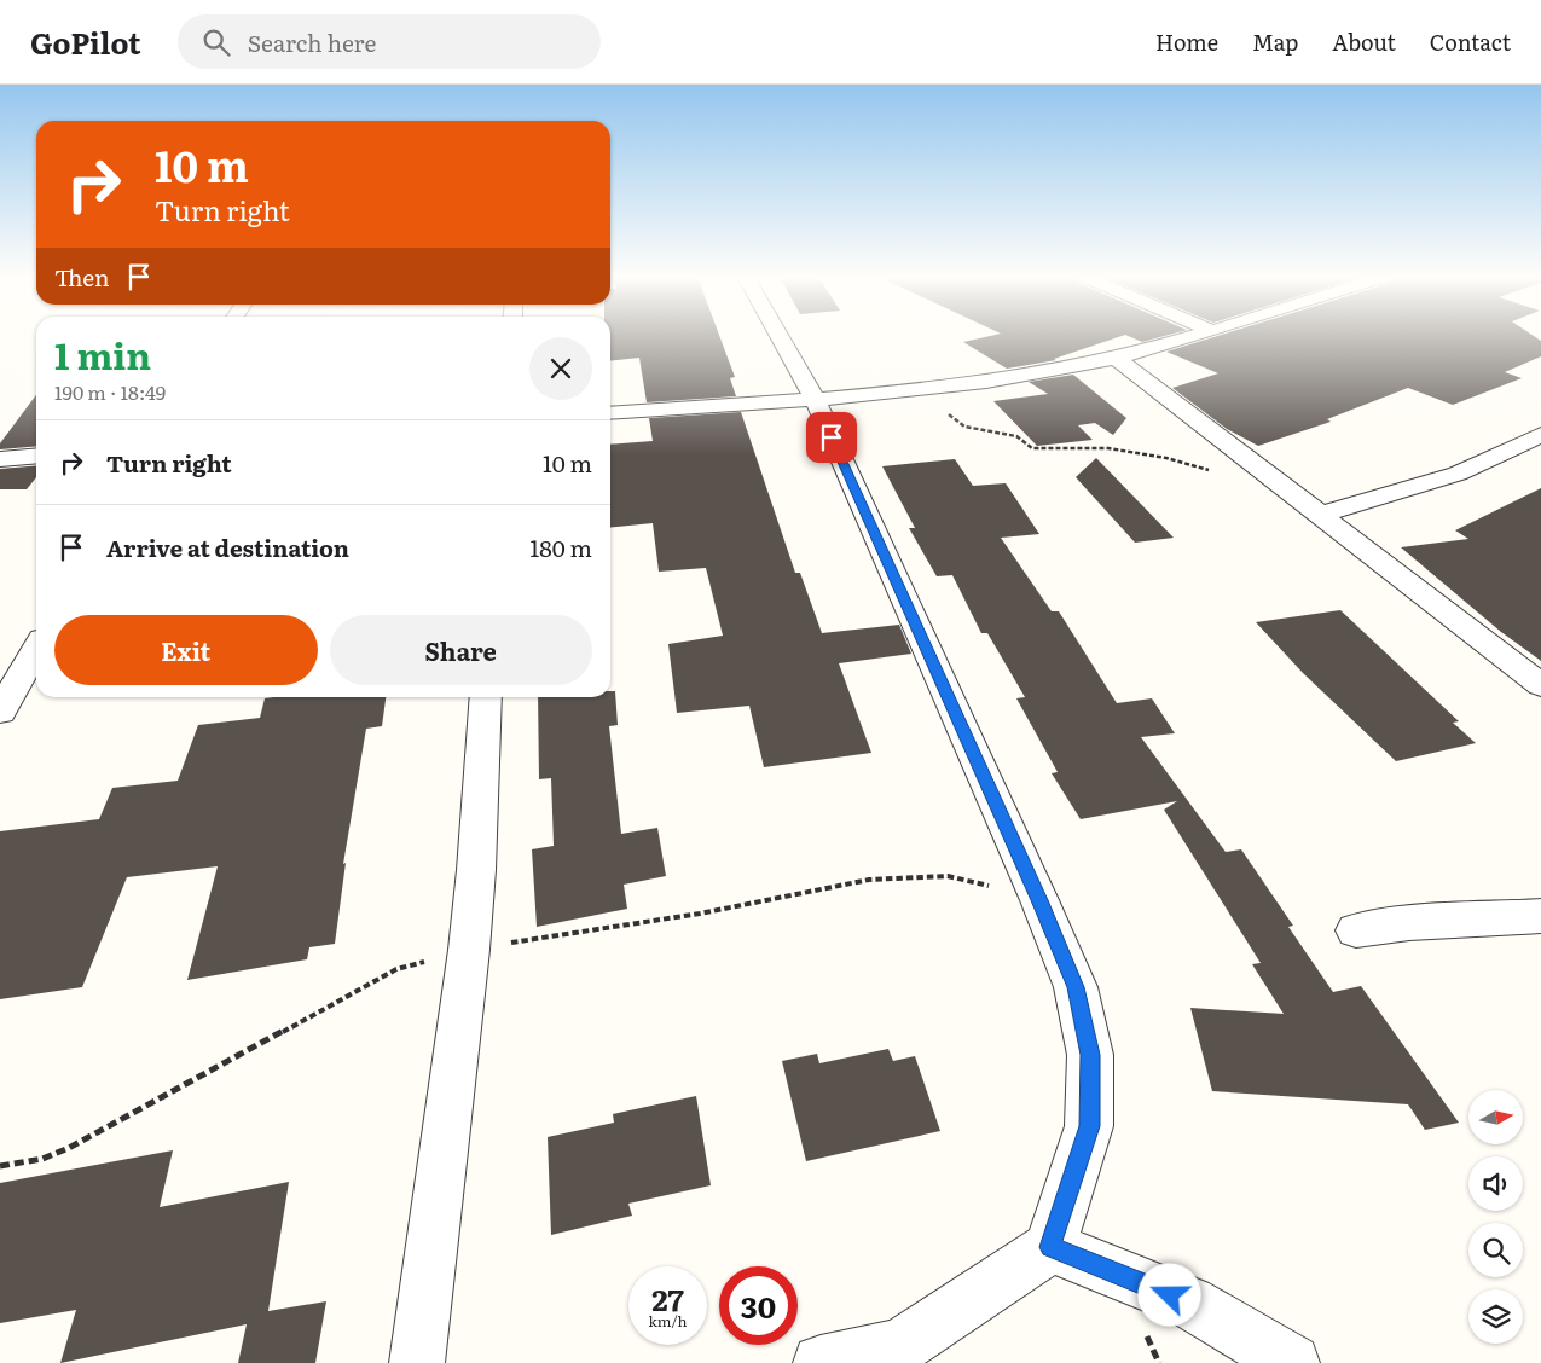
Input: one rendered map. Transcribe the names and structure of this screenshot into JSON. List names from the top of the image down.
{
  "north": "right",
  "page": {
    "header": "GoPilot",
    "search": "Search here",
    "nav": [
      "Home",
      "Map",
      "About",
      "Contact"
    ],
    "turn": ["10 m", "Turn right"],
    "then": "Then",
    "heading": ["1 min", "190 m · 18:49"],
    "list": [
      {
        "name": "Turn right",
        "value": "10 m"
      },
      {
        "name": "Arrive at destination",
        "value": "180 m"
      }
    ],
    "buttons": ["Exit", "Share"],
    "speed": "27 km/h",
    "limit": "30"
  }
}
